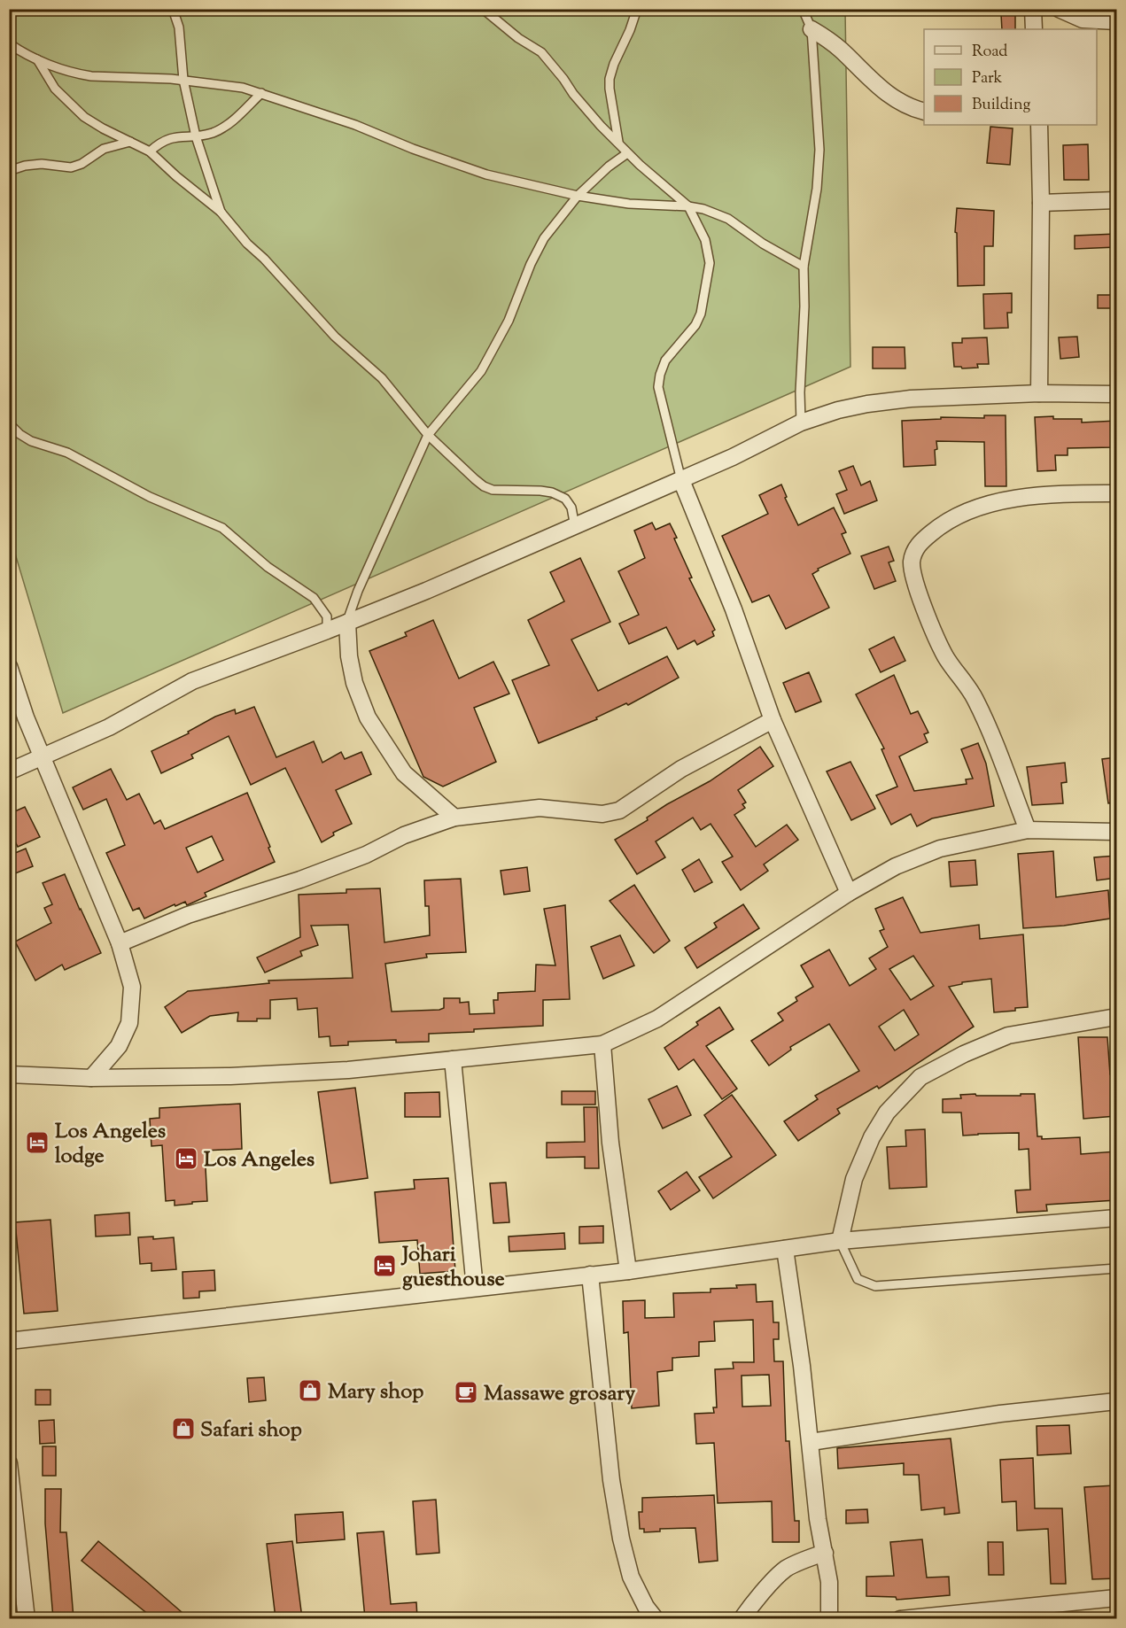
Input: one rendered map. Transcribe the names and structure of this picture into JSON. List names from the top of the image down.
{
  "places": {
    "hotel": ["Los Angeles lodge", "Los Angeles", "Johari guesthouse"],
    "shop": ["Mary shop", "Safari shop"],
    "cafe": ["Massawe grosary"]
  },
  "legend": ["Road", "Park", "Building"]
}
